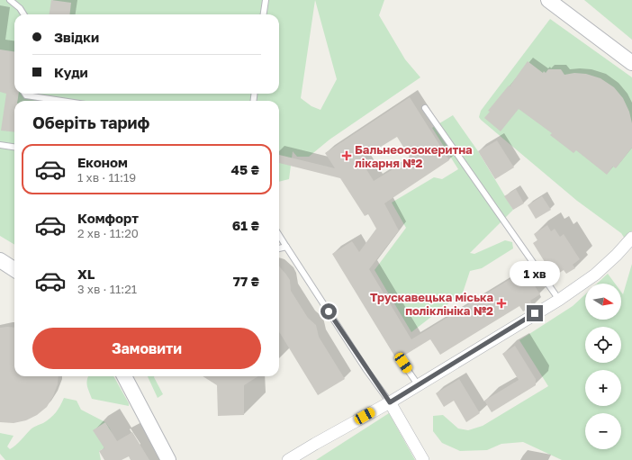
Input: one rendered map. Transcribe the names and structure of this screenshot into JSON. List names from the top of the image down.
{
  "places": {
    "health": ["Бальнеоозокеритна лікарня №2", "Трускавецька міська поліклініка №2"]
  },
  "north": "right",
  "page": {
    "banner": ["Звідки", "Куди"],
    "heading": "Оберіть тариф",
    "list": [
      {
        "name": "Економ",
        "note": "1 хв · 11:19",
        "value": "45 ₴"
      },
      {
        "name": "Комфорт",
        "note": "2 хв · 11:20",
        "value": "61 ₴"
      },
      {
        "name": "XL",
        "note": "3 хв · 11:21",
        "value": "77 ₴"
      }
    ],
    "bubble": "1 хв",
    "map_buttons": ["+", "−"],
    "buttons": "Замовити"
  }
}
